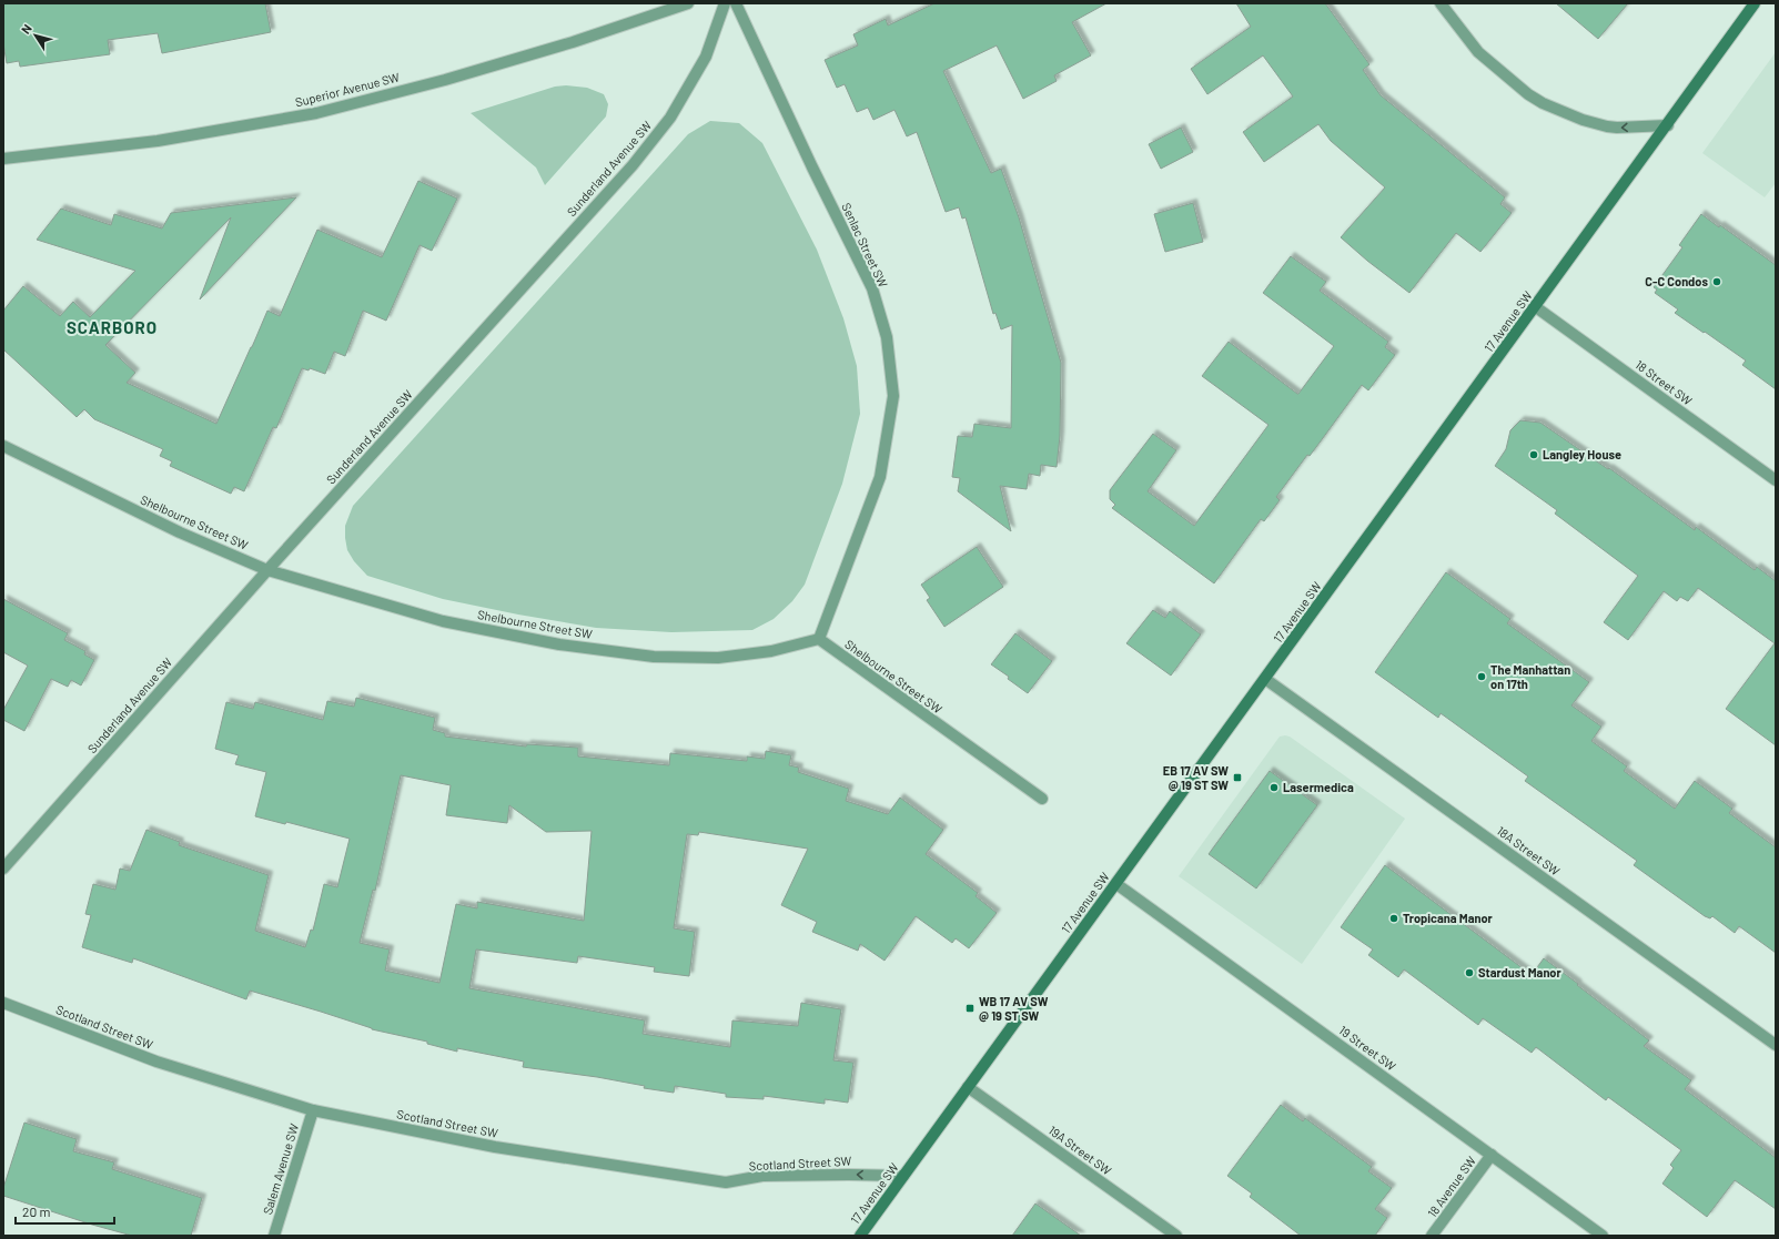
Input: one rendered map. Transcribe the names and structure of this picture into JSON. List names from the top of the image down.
{
  "streets": {
    "main road": ["17 Avenue SW"],
    "street": [
      "Superior Avenue SW",
      "Sunderland Avenue SW",
      "Senlac Street SW",
      "18 Street SW",
      "Shelbourne Street SW",
      "18A Street SW",
      "Scotland Street SW",
      "19 Street SW",
      "19A Street SW",
      "Salem Avenue SW",
      "18 Avenue SW"
    ]
  },
  "crossings": [
    ["Sunderland Avenue SW", "Shelbourne Street SW"],
    ["Senlac Street SW", "Shelbourne Street SW"],
    ["17 Avenue SW", "18 Street SW"],
    ["17 Avenue SW", "18A Street SW"],
    ["17 Avenue SW", "Scotland Street SW"],
    ["17 Avenue SW", "19 Street SW"],
    ["17 Avenue SW", "19A Street SW"],
    ["Scotland Street SW", "Salem Avenue SW"],
    ["19 Street SW", "18 Avenue SW"]
  ],
  "one_way": ["Scotland Street SW"],
  "districts": ["SCARBORO"],
  "places": {
    "other": [
      "C-C Condos",
      "Langley House",
      "The Manhattan on 17th",
      "Lasermedica",
      "Tropicana Manor",
      "Stardust Manor"
    ],
    "transit": ["EB 17 AV SW @ 19 ST SW", "WB 17 AV SW @ 19 ST SW"]
  },
  "scale_bar": "20 m",
  "north": "top left"
}
